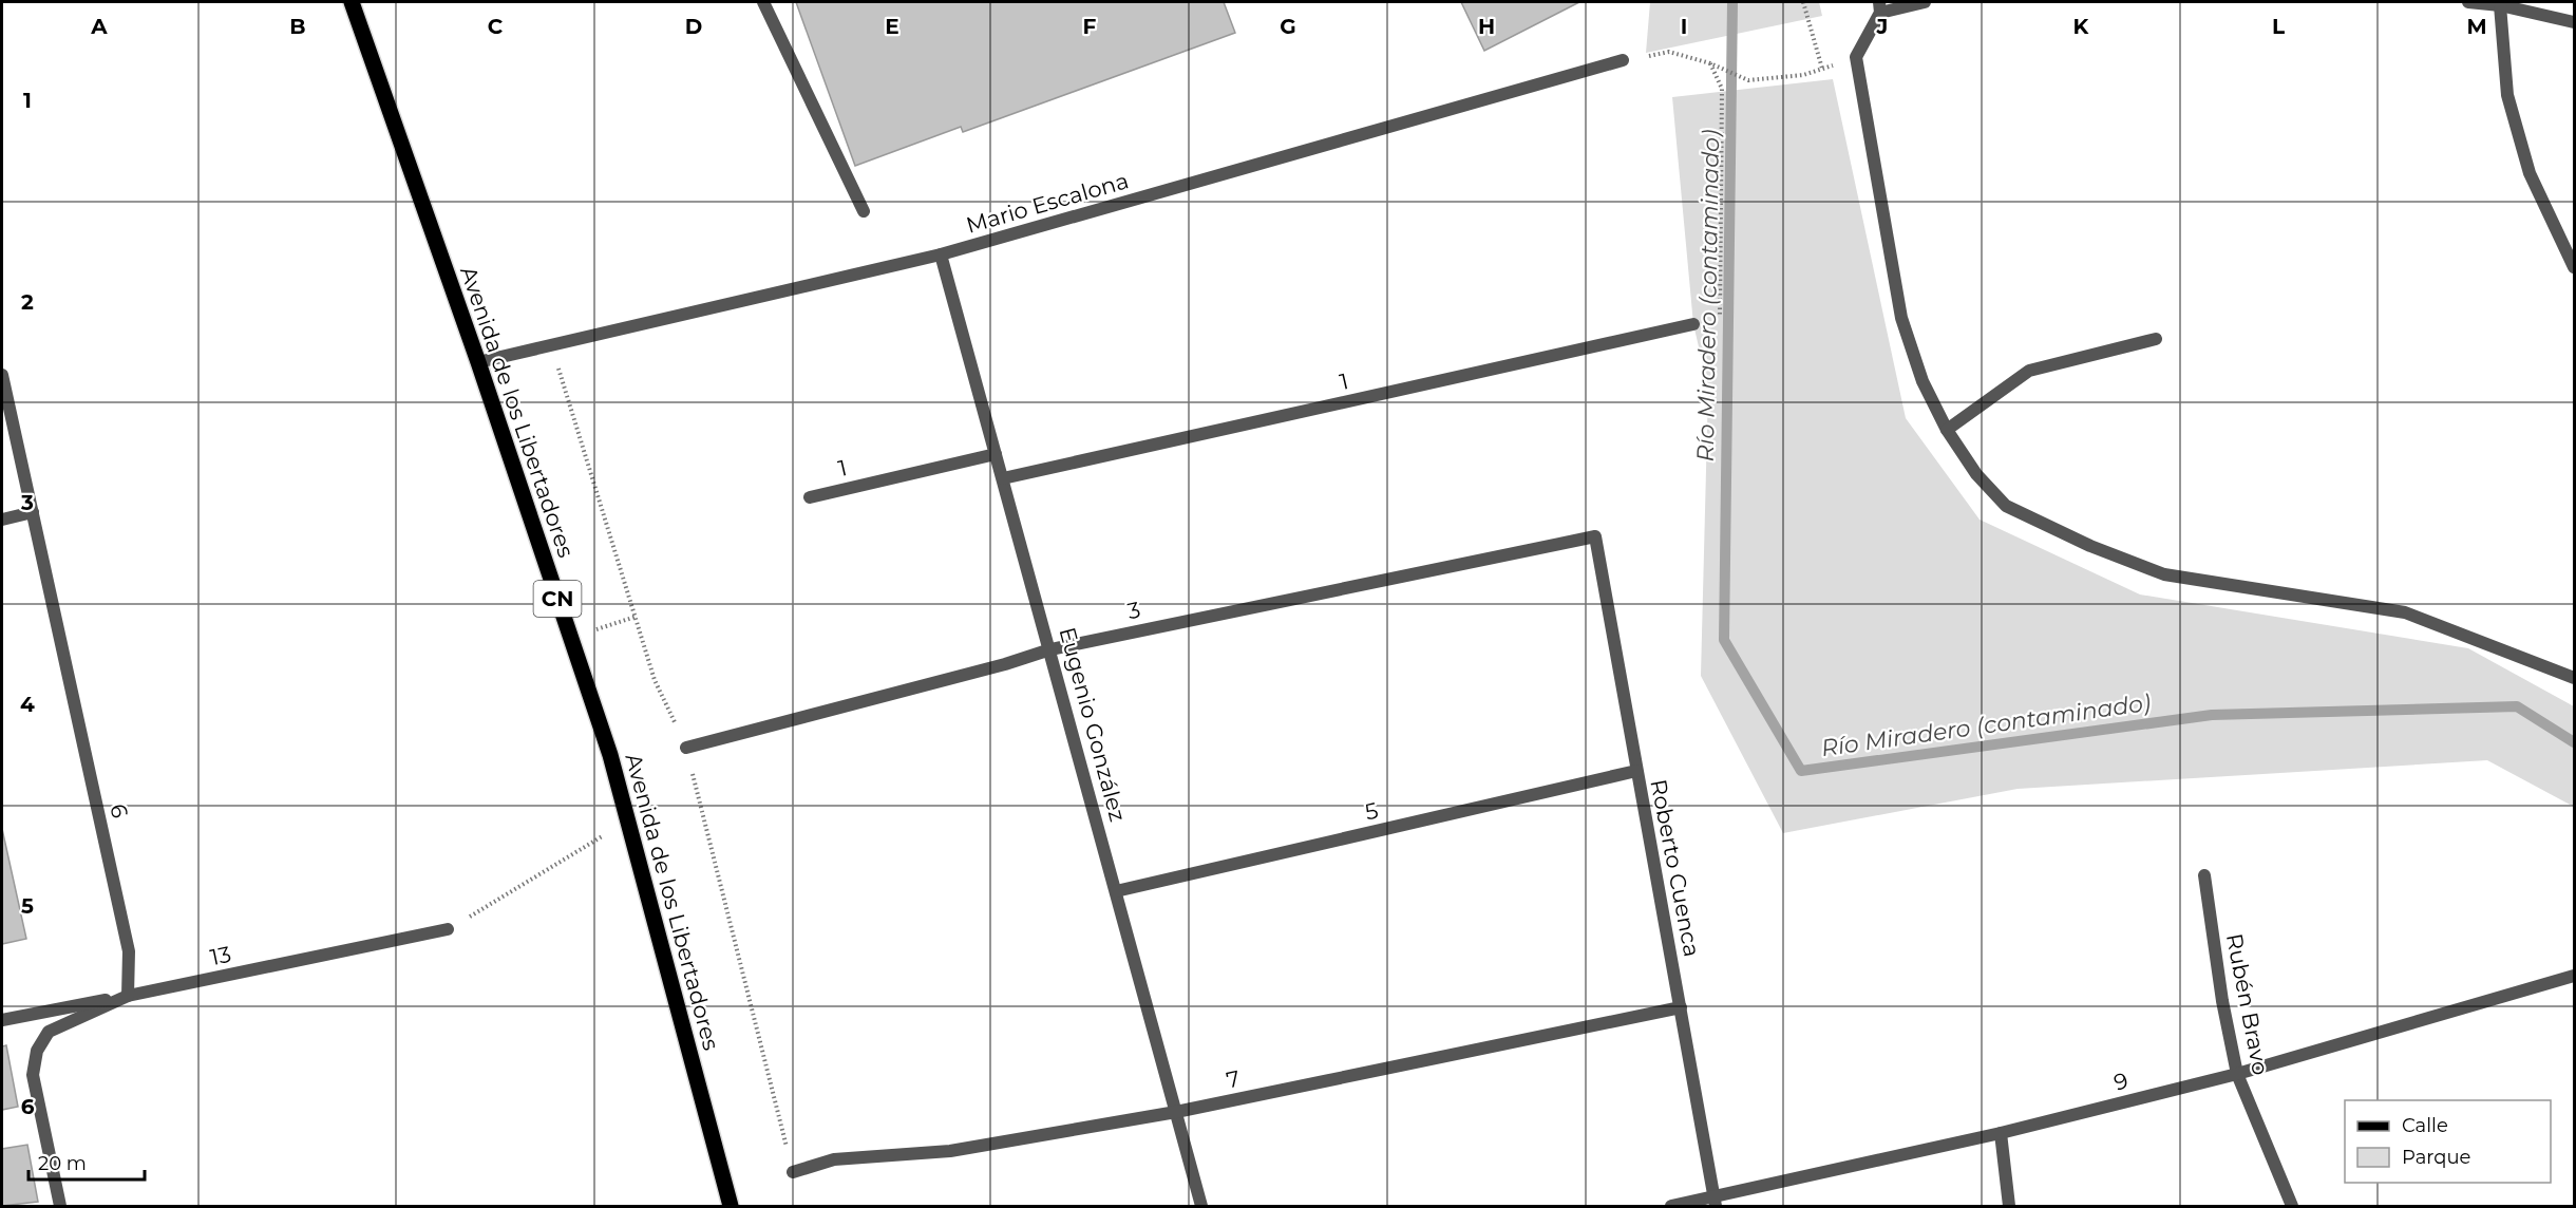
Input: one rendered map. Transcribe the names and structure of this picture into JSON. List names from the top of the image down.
{
  "streets": {
    "main road": ["Avenida de los Libertadores", "CN"],
    "street": [
      "Mario Escalona",
      "1",
      "3",
      "Eugenio González",
      "6",
      "5",
      "Roberto Cuenca",
      "13",
      "Rubén Bravo",
      "7",
      "9"
    ]
  },
  "crossings": [
    ["Mario Escalona", "Avenida de los Libertadores"],
    ["Mario Escalona", "Eugenio González"],
    ["1", "Eugenio González"],
    ["3", "Eugenio González"],
    ["3", "Roberto Cuenca"],
    ["Eugenio González", "5"],
    ["Eugenio González", "7"],
    ["6", "13"],
    ["5", "Roberto Cuenca"],
    ["Roberto Cuenca", "7"],
    ["Roberto Cuenca", "9"],
    ["Rubén Bravo", "9"]
  ],
  "water": ["Río Miradero (contaminado)"],
  "legend": ["Calle", "Parque"],
  "scale_bar": "20 m",
  "grid": {
    "columns": [
      "A",
      "B",
      "C",
      "D",
      "E",
      "F",
      "G",
      "H",
      "I",
      "J",
      "K",
      "L",
      "M"
    ],
    "rows": [
      "1",
      "2",
      "3",
      "4",
      "5",
      "6"
    ]
  }
}
